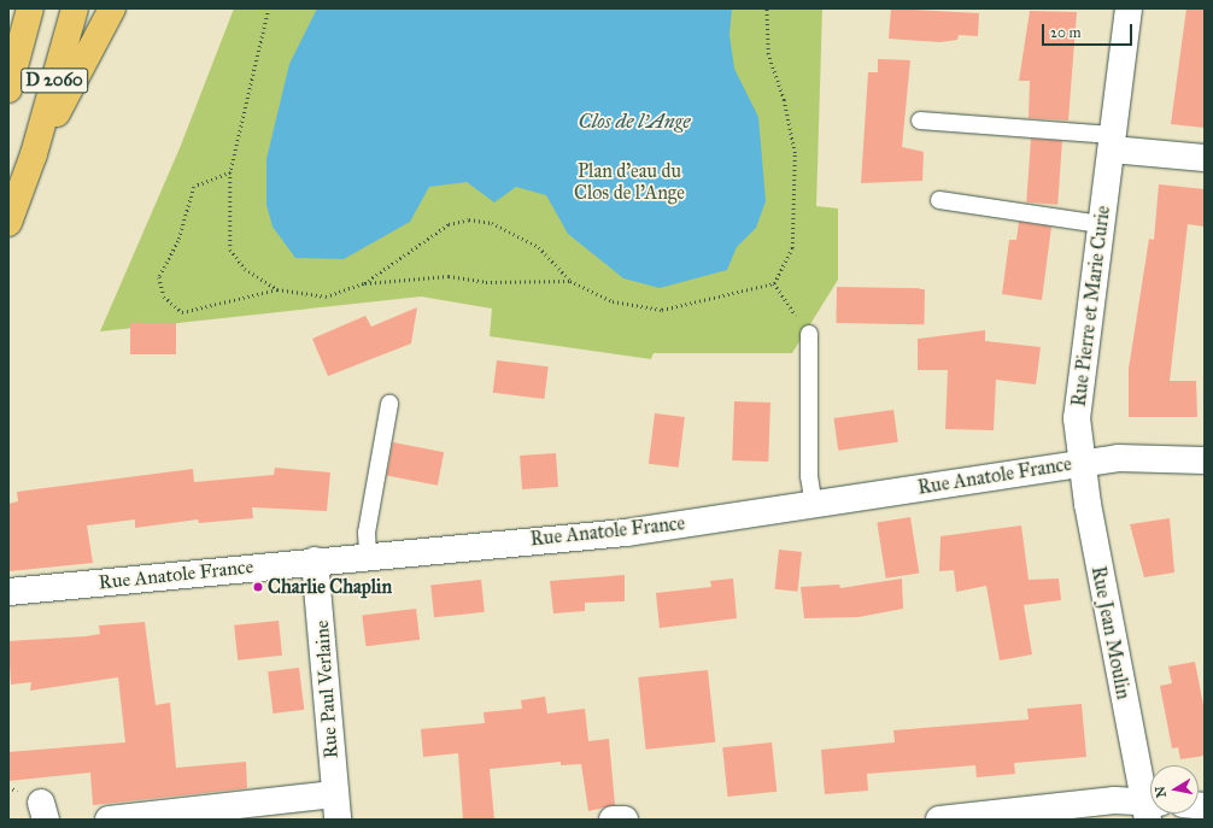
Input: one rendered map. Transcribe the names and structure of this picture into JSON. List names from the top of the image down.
{
  "streets": {
    "main road": ["D 2060"],
    "street": [
      "Rue Pierre et Marie Curie",
      "Rue Anatole France",
      "Rue Jean Moulin",
      "Rue Paul Verlaine"
    ]
  },
  "crossings": [
    ["Rue Pierre et Marie Curie", "Rue Anatole France"],
    ["Rue Pierre et Marie Curie", "Rue Jean Moulin"],
    ["Rue Anatole France", "Rue Jean Moulin"],
    ["Rue Anatole France", "Rue Paul Verlaine"]
  ],
  "water": ["Clos de l'Ange"],
  "parks": ["Plan d'eau du Clos de l'Ange"],
  "places": ["Charlie Chaplin"],
  "scale_bar": "20 m",
  "north": "left"
}
